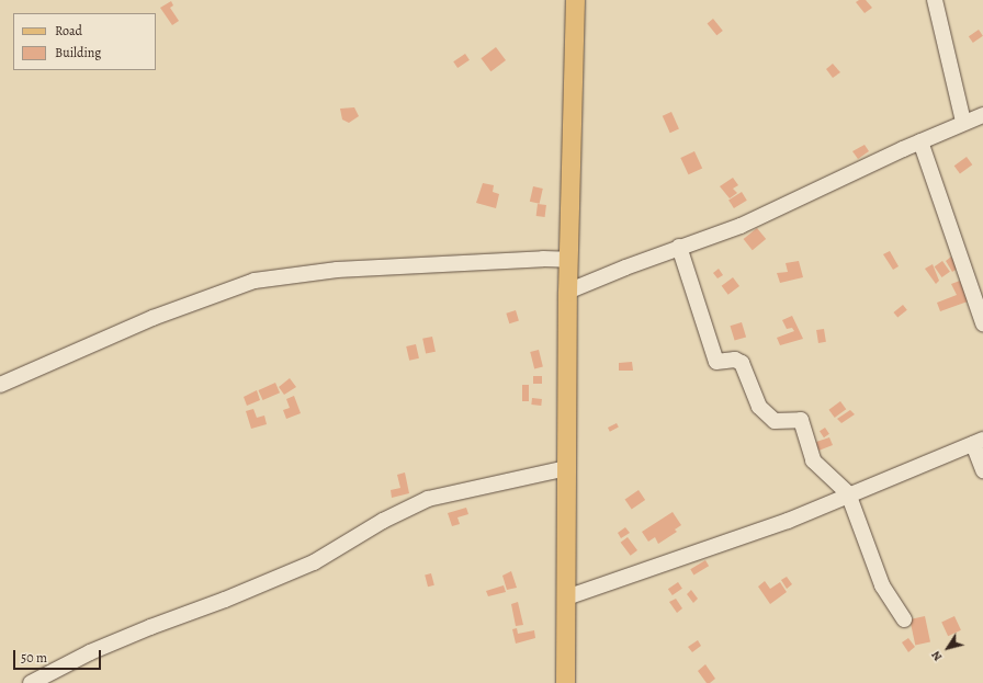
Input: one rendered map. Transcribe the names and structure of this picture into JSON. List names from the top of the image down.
{
  "legend": ["Road", "Building"],
  "scale_bar": "50 m",
  "north": "bottom left"
}
